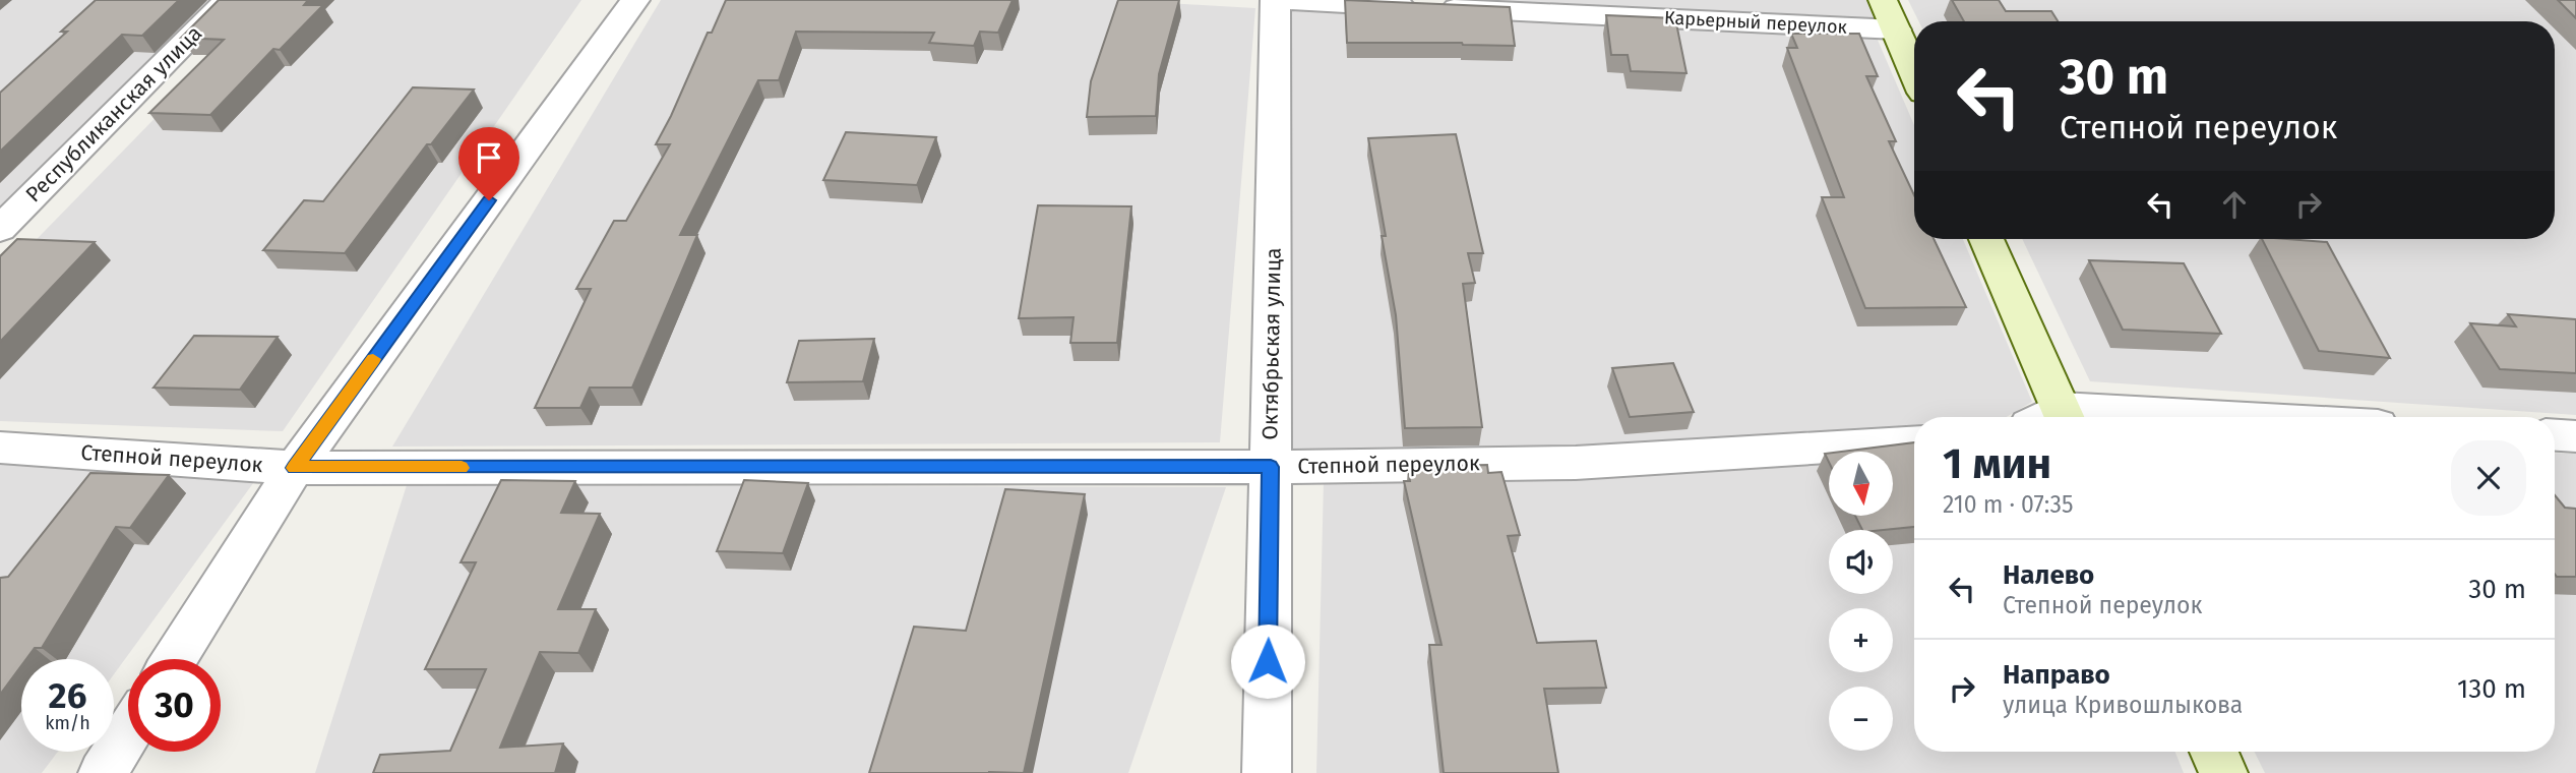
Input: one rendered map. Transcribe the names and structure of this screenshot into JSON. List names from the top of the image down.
{
  "streets": {
    "street": [
      "Карьерный переулок",
      "Республиканская улица",
      "Октябрьская улица",
      "Степной переулок"
    ]
  },
  "crossings": [
    ["Карьерный переулок", "Октябрьская улица"],
    ["Октябрьская улица", "Степной переулок"]
  ],
  "north": "bottom",
  "page": {
    "turn": ["30 m", "Степной переулок"],
    "heading": ["1 мин", "210 m · 07:35"],
    "map_buttons": ["+", "−"],
    "list": [
      {
        "name": "Налево",
        "note": "Степной переулок",
        "value": "30 m"
      },
      {
        "name": "Направо",
        "note": "улица Кривошлыкова",
        "value": "130 m"
      }
    ],
    "speed": "26 km/h",
    "limit": "30"
  }
}
